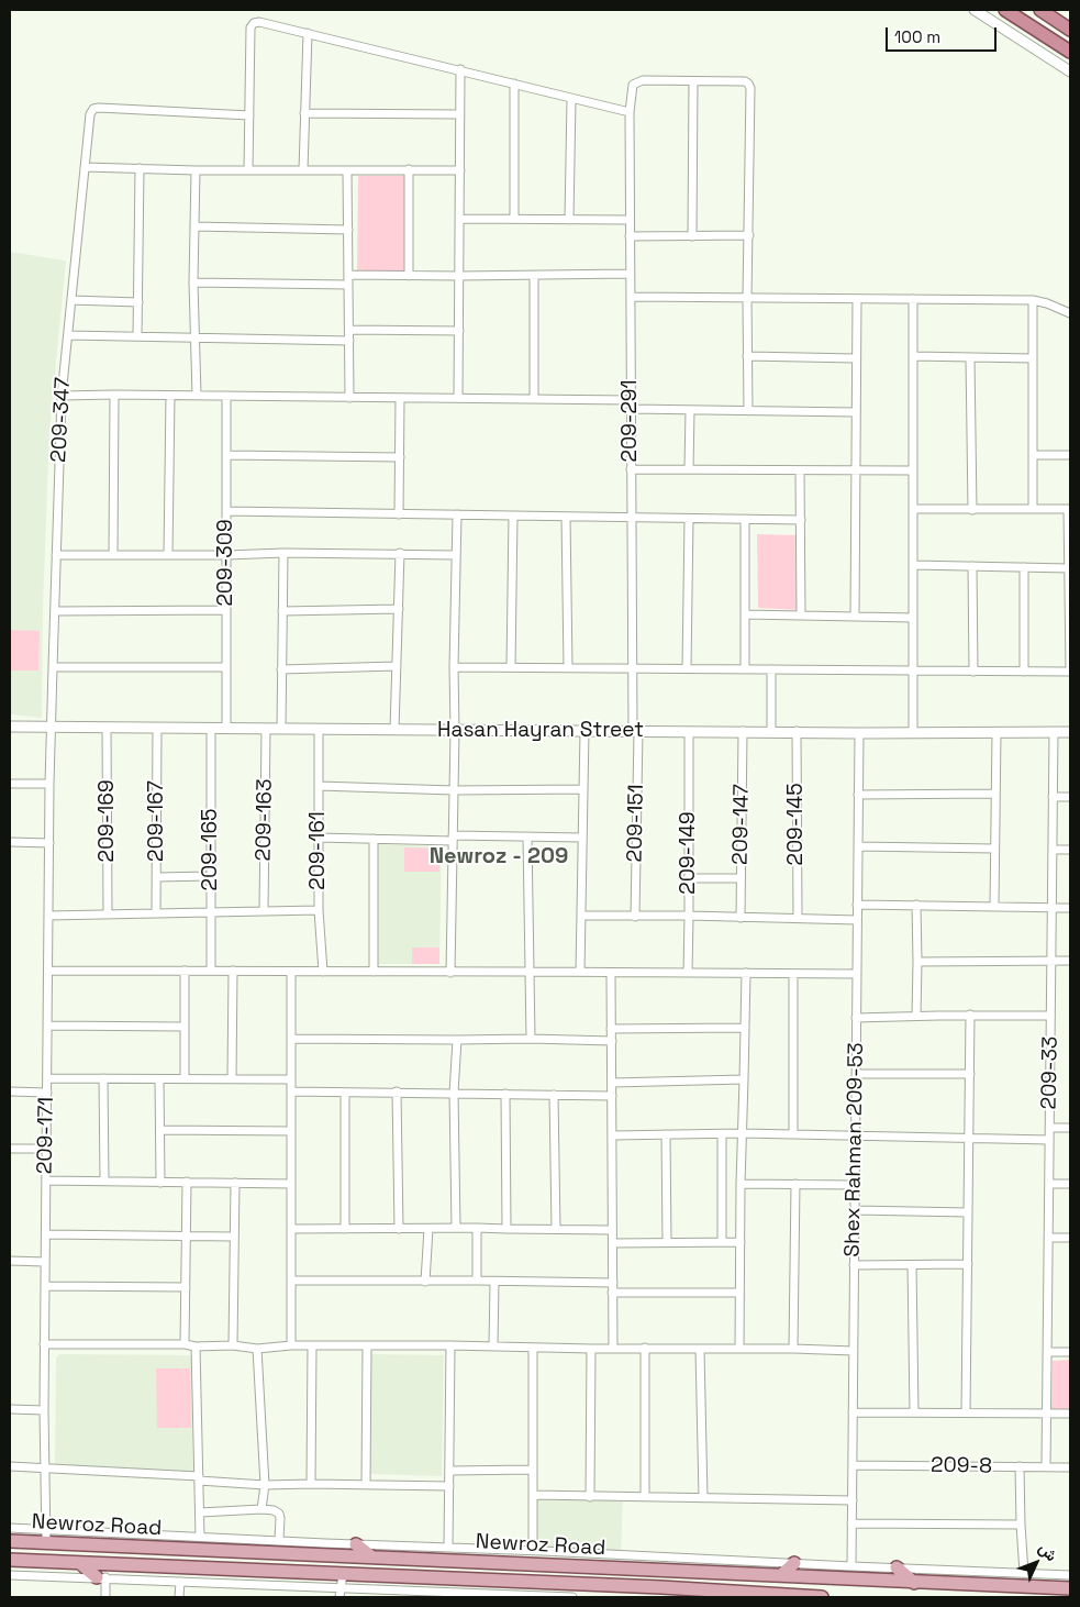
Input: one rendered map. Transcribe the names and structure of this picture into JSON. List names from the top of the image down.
{
  "streets": {
    "main road": ["Newroz Road"],
    "street": [
      "209-347",
      "209-291",
      "209-309",
      "Hasan Hayran Street",
      "209-163",
      "209-169",
      "209-167",
      "209-151",
      "209-147",
      "209-145",
      "209-165",
      "209-161",
      "209-149",
      "209-33",
      "209-171",
      "Shex Rahman 209-53",
      "209-8"
    ]
  },
  "crossings": [
    ["209-347", "Hasan Hayran Street"],
    ["209-347", "209-171"],
    ["209-291", "Hasan Hayran Street"],
    ["209-291", "209-151"],
    ["209-309", "Hasan Hayran Street"],
    ["Hasan Hayran Street", "209-163"],
    ["Hasan Hayran Street", "209-169"],
    ["Hasan Hayran Street", "209-167"],
    ["Hasan Hayran Street", "209-151"],
    ["Hasan Hayran Street", "209-147"],
    ["Hasan Hayran Street", "209-145"],
    ["Hasan Hayran Street", "209-165"],
    ["Hasan Hayran Street", "209-161"],
    ["Hasan Hayran Street", "209-149"],
    ["Hasan Hayran Street", "209-33"],
    ["Hasan Hayran Street", "209-171"],
    ["Hasan Hayran Street", "Shex Rahman 209-53"],
    ["209-33", "209-8"],
    ["209-171", "Newroz Road"],
    ["Shex Rahman 209-53", "209-8"]
  ],
  "districts": ["Newroz - 209"],
  "scale_bar": "100 m",
  "north": "top right"
}
